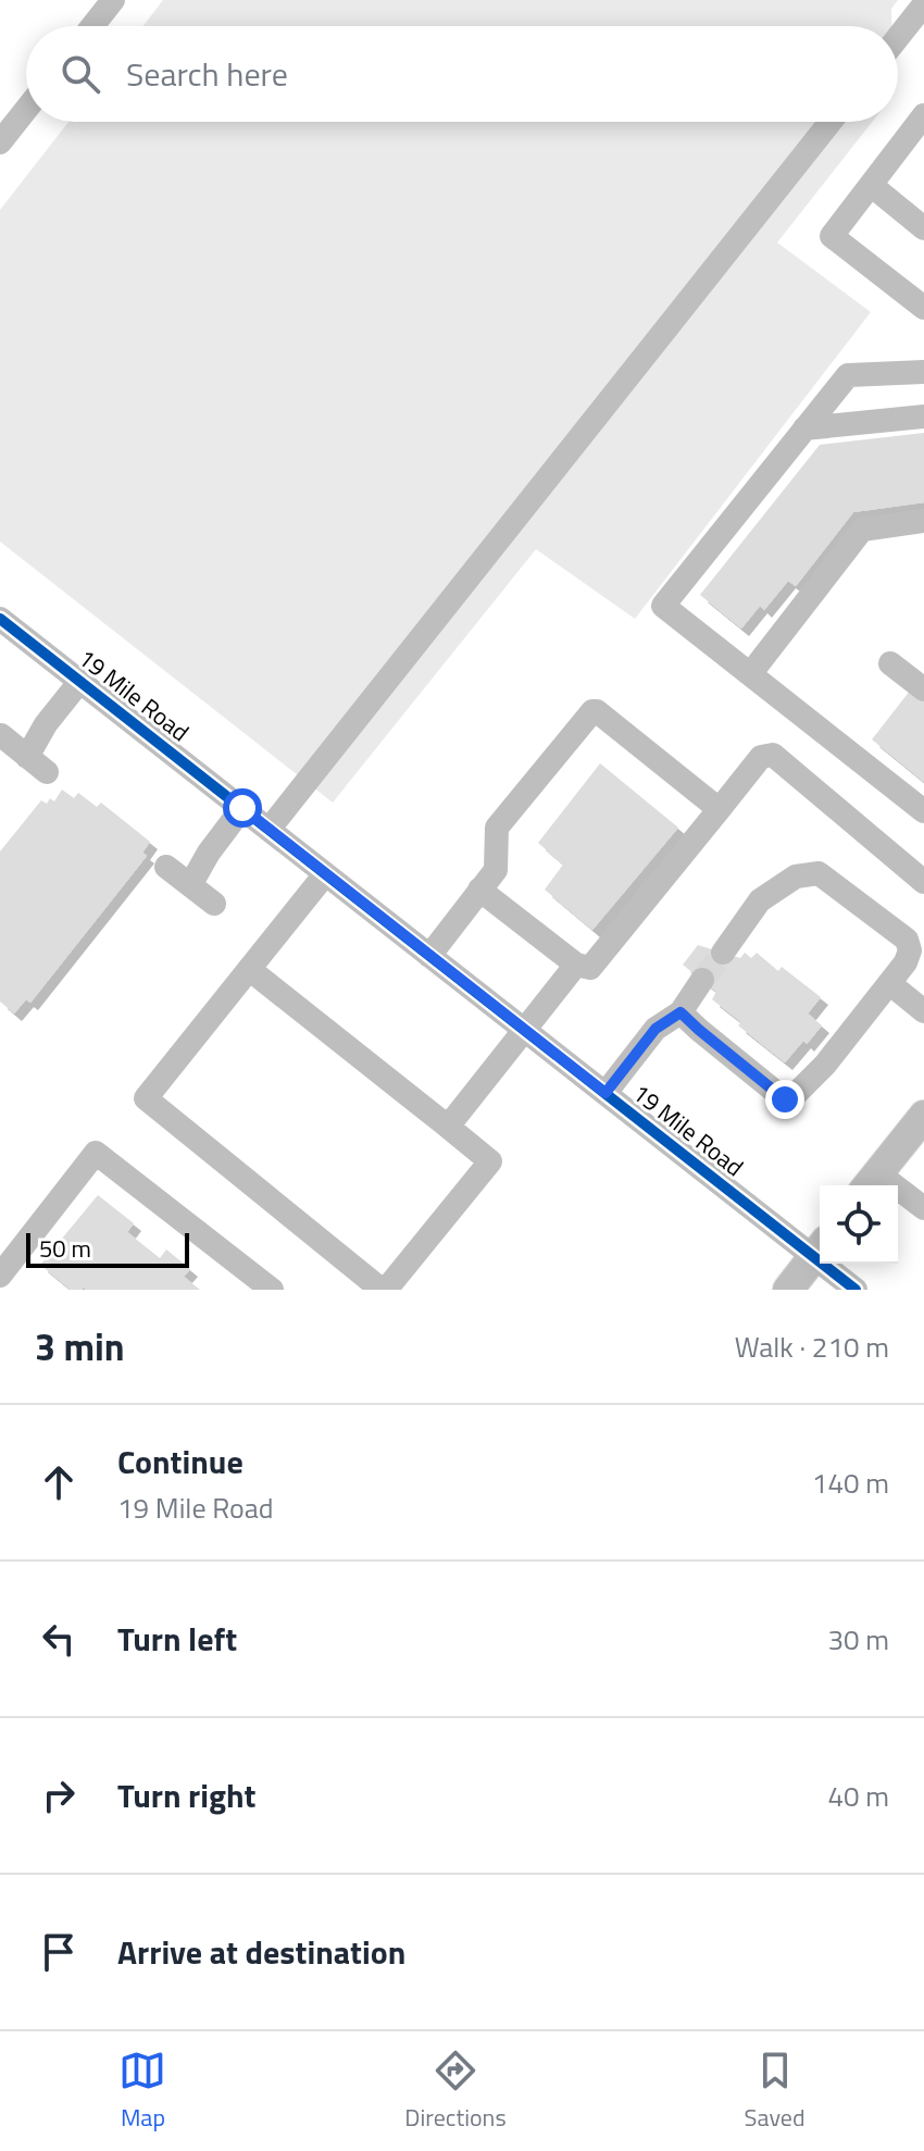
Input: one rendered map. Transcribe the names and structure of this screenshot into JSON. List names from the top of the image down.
{
  "streets": {
    "street": ["19 Mile Road"]
  },
  "scale_bar": "50 m",
  "page": {
    "search": "Search here",
    "scale": "50 m",
    "heading": ["3 min", "Walk · 210 m"],
    "list": [
      ["Continue", "19 Mile Road", "140 m"],
      ["Turn left", "30 m"],
      ["Turn right", "40 m"],
      "Arrive at destination"
    ],
    "nav": ["Map", "Directions", "Saved"]
  }
}
